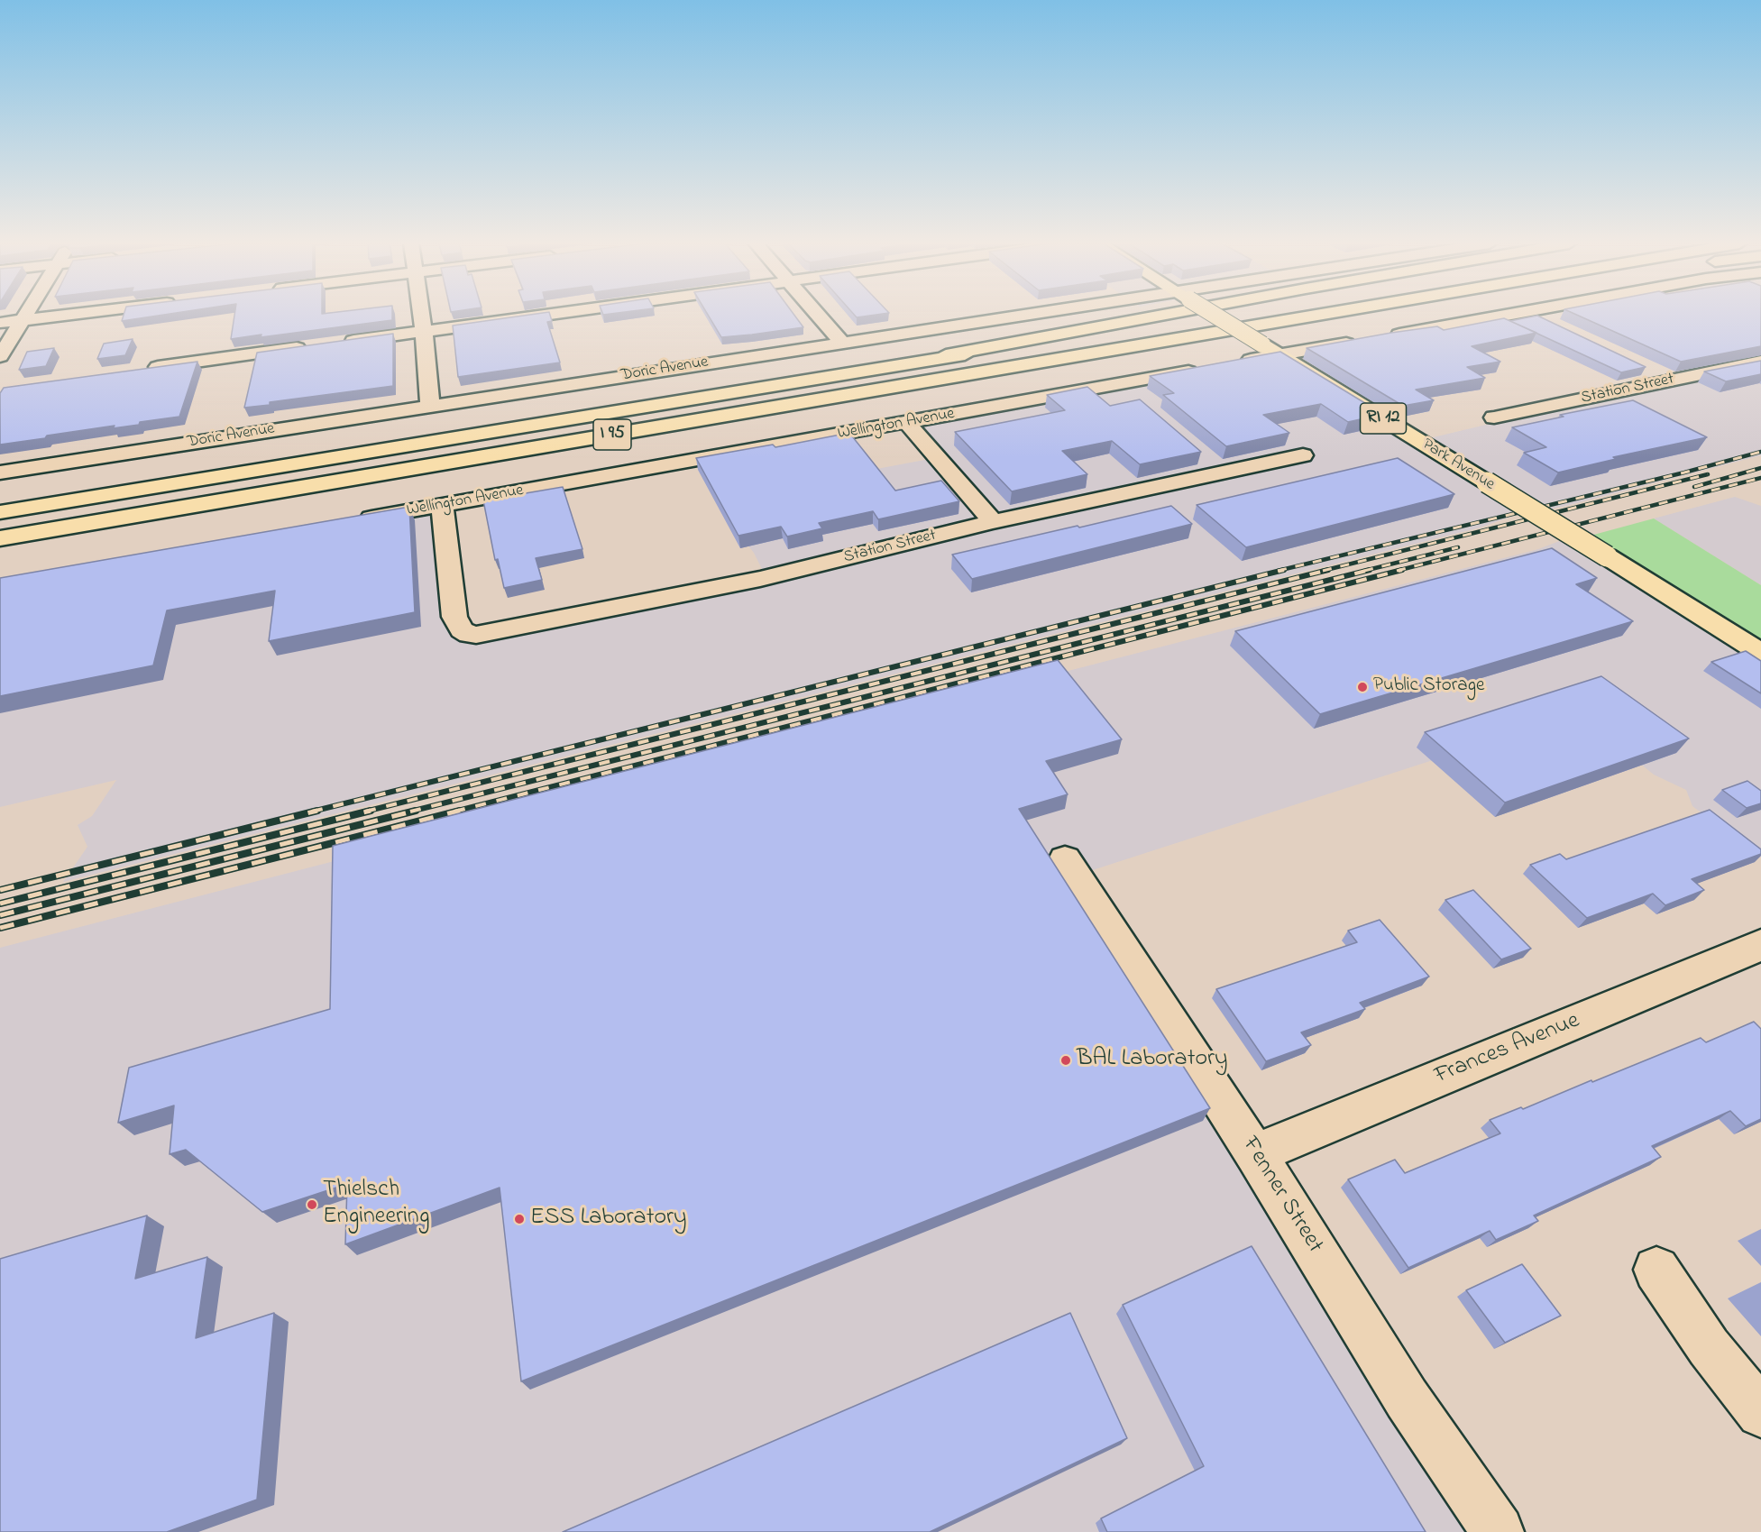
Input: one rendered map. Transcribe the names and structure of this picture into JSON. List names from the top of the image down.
{
  "streets": {
    "main road": ["RI 12", "I 95", "Park Avenue"],
    "street": [
      "Doric Avenue",
      "Station Street",
      "Wellington Avenue",
      "Frances Avenue",
      "Fenner Street"
    ]
  },
  "crossings": [
    ["Station Street", "Wellington Avenue"],
    ["Wellington Avenue", "Park Avenue"],
    ["Frances Avenue", "Fenner Street"]
  ],
  "places": [
    "Public Storage",
    "BAL Laboratory",
    "Thielsch Engineering",
    "ESS Laboratory"
  ]
}
